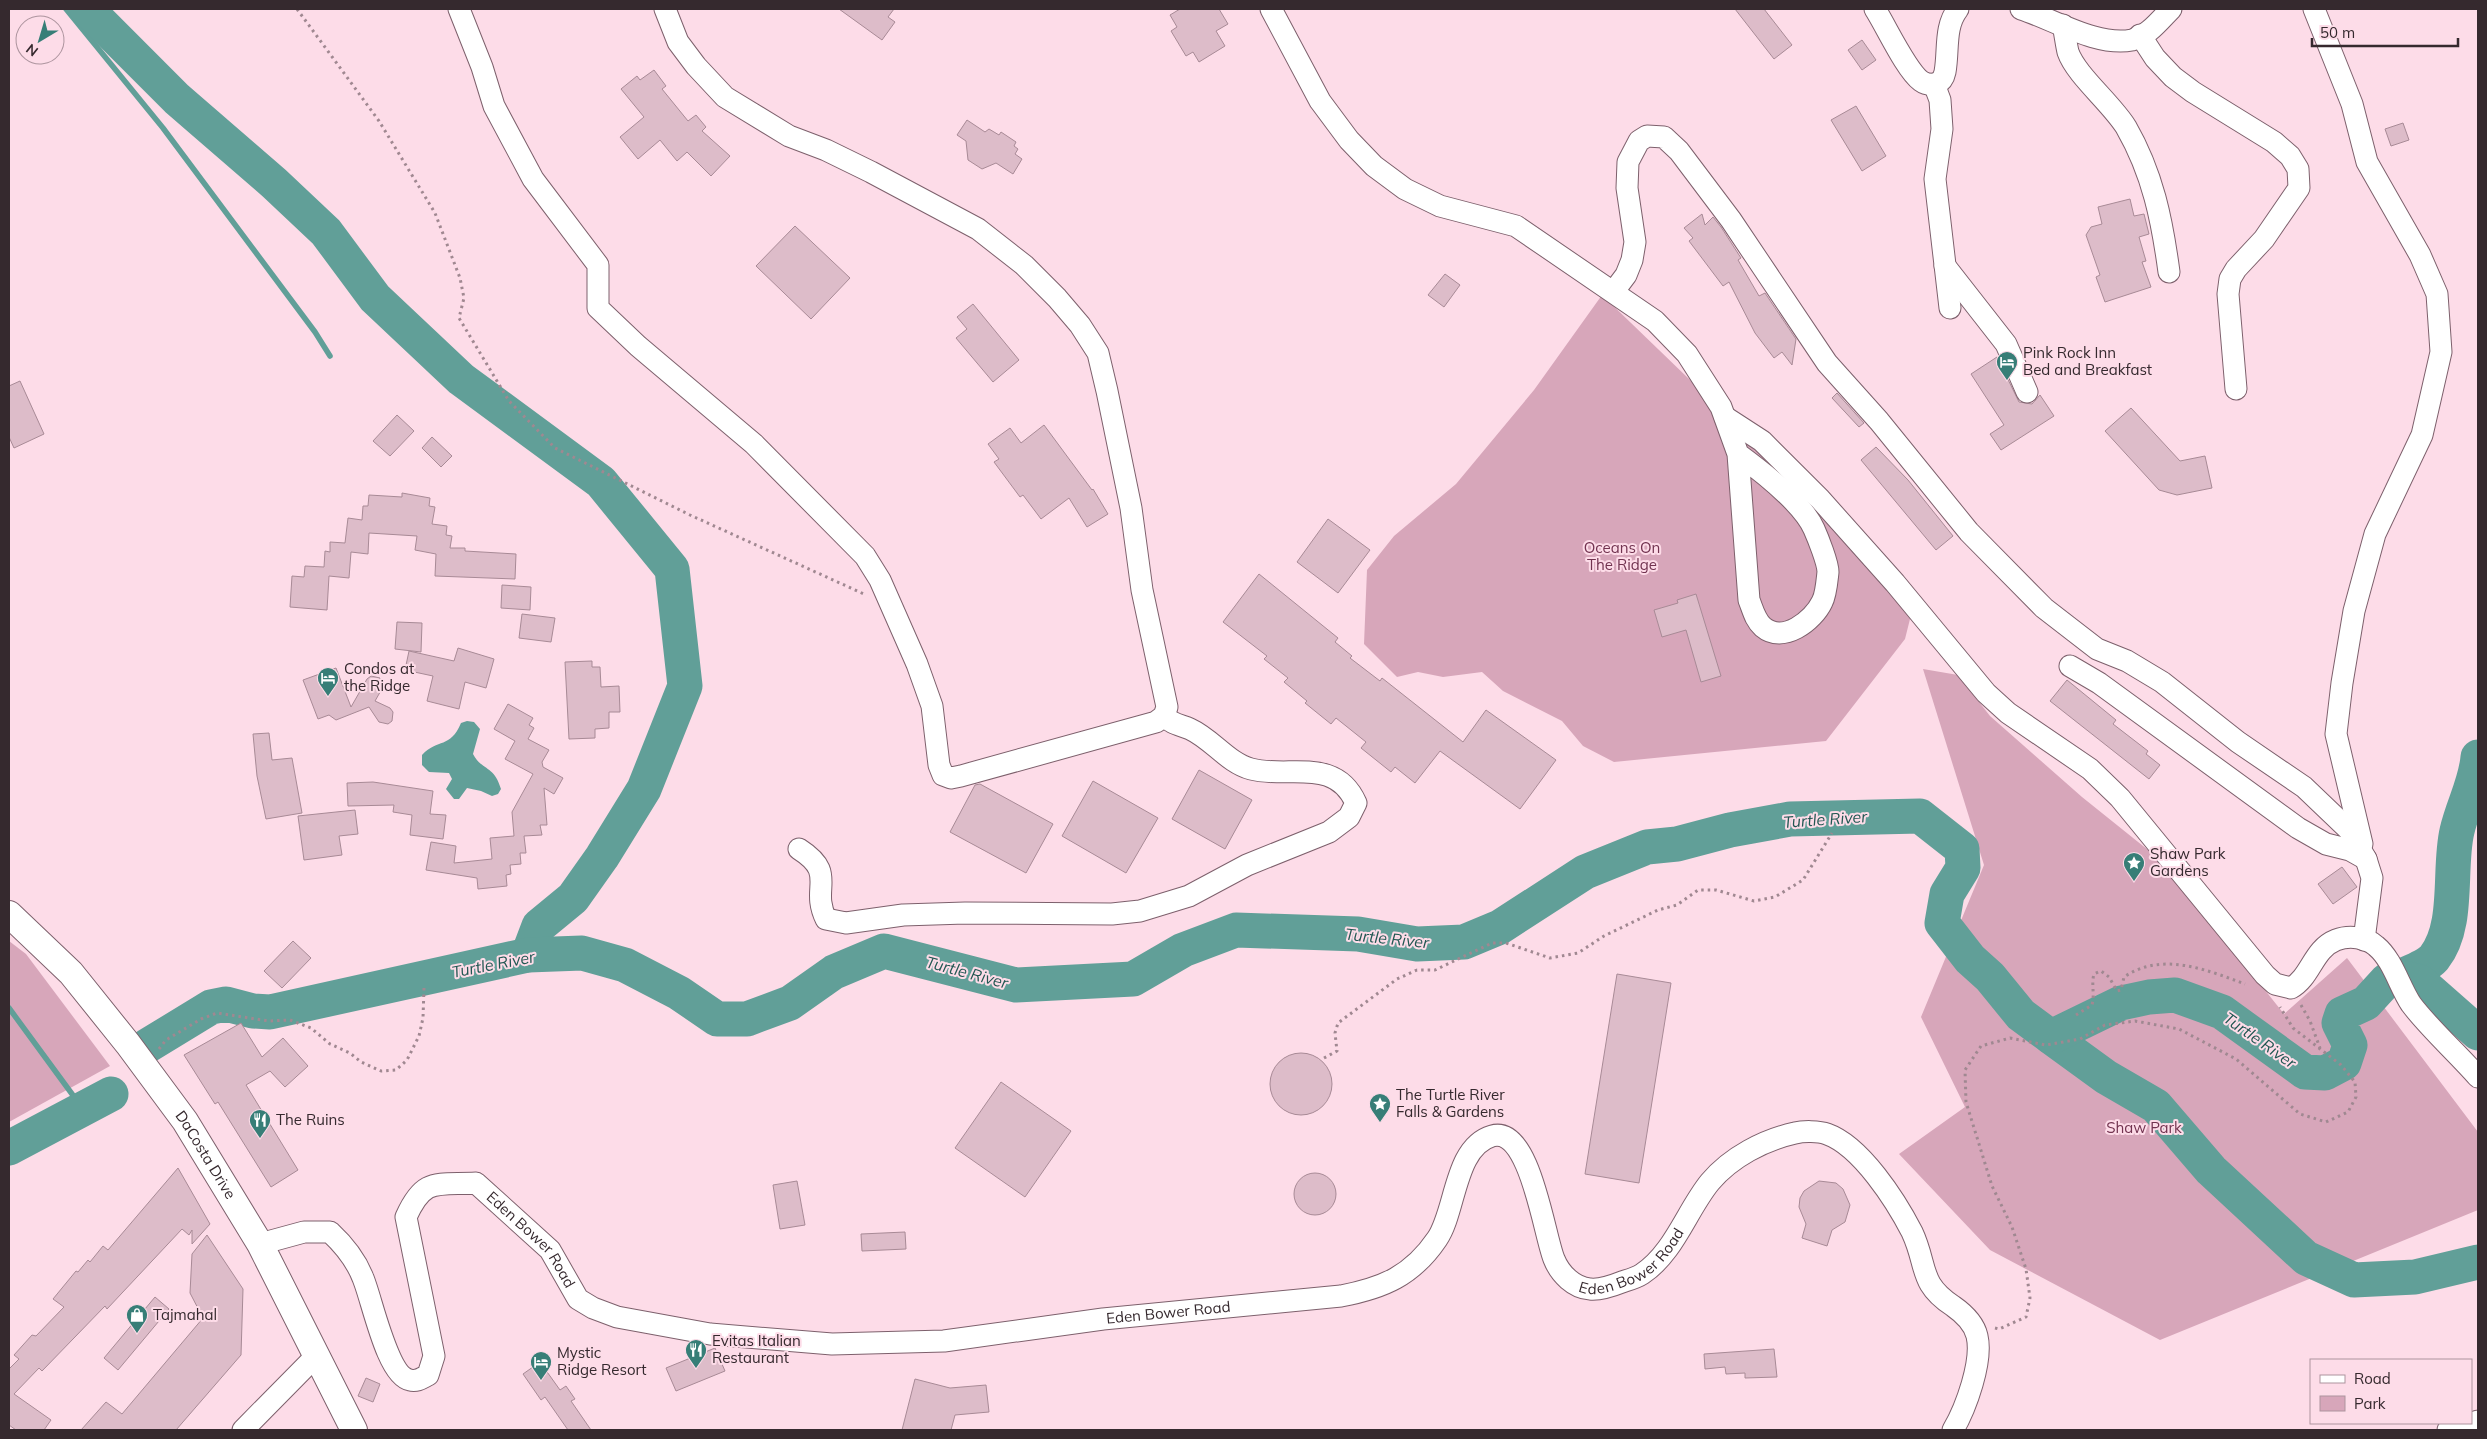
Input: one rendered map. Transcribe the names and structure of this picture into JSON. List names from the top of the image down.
{
  "streets": {
    "main road": ["DaCosta Drive"],
    "street": ["Eden Bower Road"]
  },
  "crossings": [
    ["DaCosta Drive", "Eden Bower Road"]
  ],
  "water": ["Turtle River"],
  "parks": ["Oceans On The Ridge", "Shaw Park"],
  "places": {
    "hotel": ["Pink Rock Inn Bed and Breakfast", "Condos at the Ridge", "Mystic Ridge Resort"],
    "place": ["Shaw Park Gardens", "The Turtle River Falls & Gardens"],
    "restaurant": ["The Ruins", "Evitas Italian Restaurant"],
    "shop": ["Tajmahal"]
  },
  "legend": ["Road", "Park"],
  "scale_bar": "50 m",
  "north": "bottom left"
}
